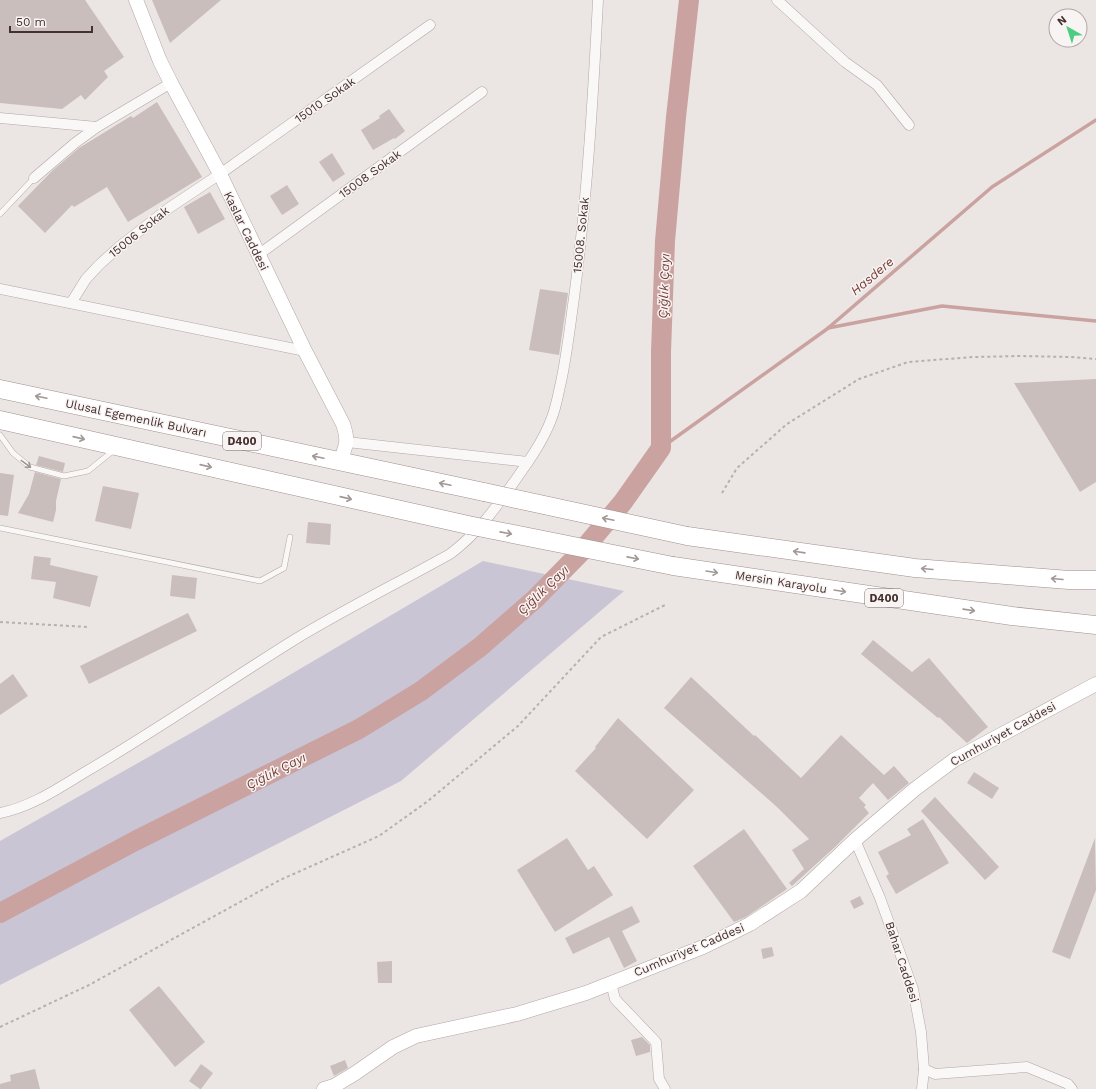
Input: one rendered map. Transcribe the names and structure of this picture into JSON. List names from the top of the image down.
{
  "streets": {
    "highway": ["Ulusal Egemenlik Bulvarı", "D400", "Mersin Karayolu"],
    "street": [
      "15010 Sokak",
      "15008 Sokak",
      "Kaslar Caddesi",
      "15006 Sokak",
      "15008. Sokak",
      "Cumhuriyet Caddesi",
      "Bahar Caddesi"
    ]
  },
  "crossings": [
    ["15010 Sokak", "Kaslar Caddesi"],
    ["15010 Sokak", "15006 Sokak"],
    ["15008 Sokak", "Kaslar Caddesi"],
    ["Kaslar Caddesi", "15006 Sokak"],
    ["D400", "Mersin Karayolu"],
    ["Cumhuriyet Caddesi", "Bahar Caddesi"]
  ],
  "one_way": ["Ulusal Egemenlik Bulvarı", "Mersin Karayolu"],
  "water": ["Hasdere", "Çığlık Çayı"],
  "scale_bar": "50 m",
  "north": "top left"
}
